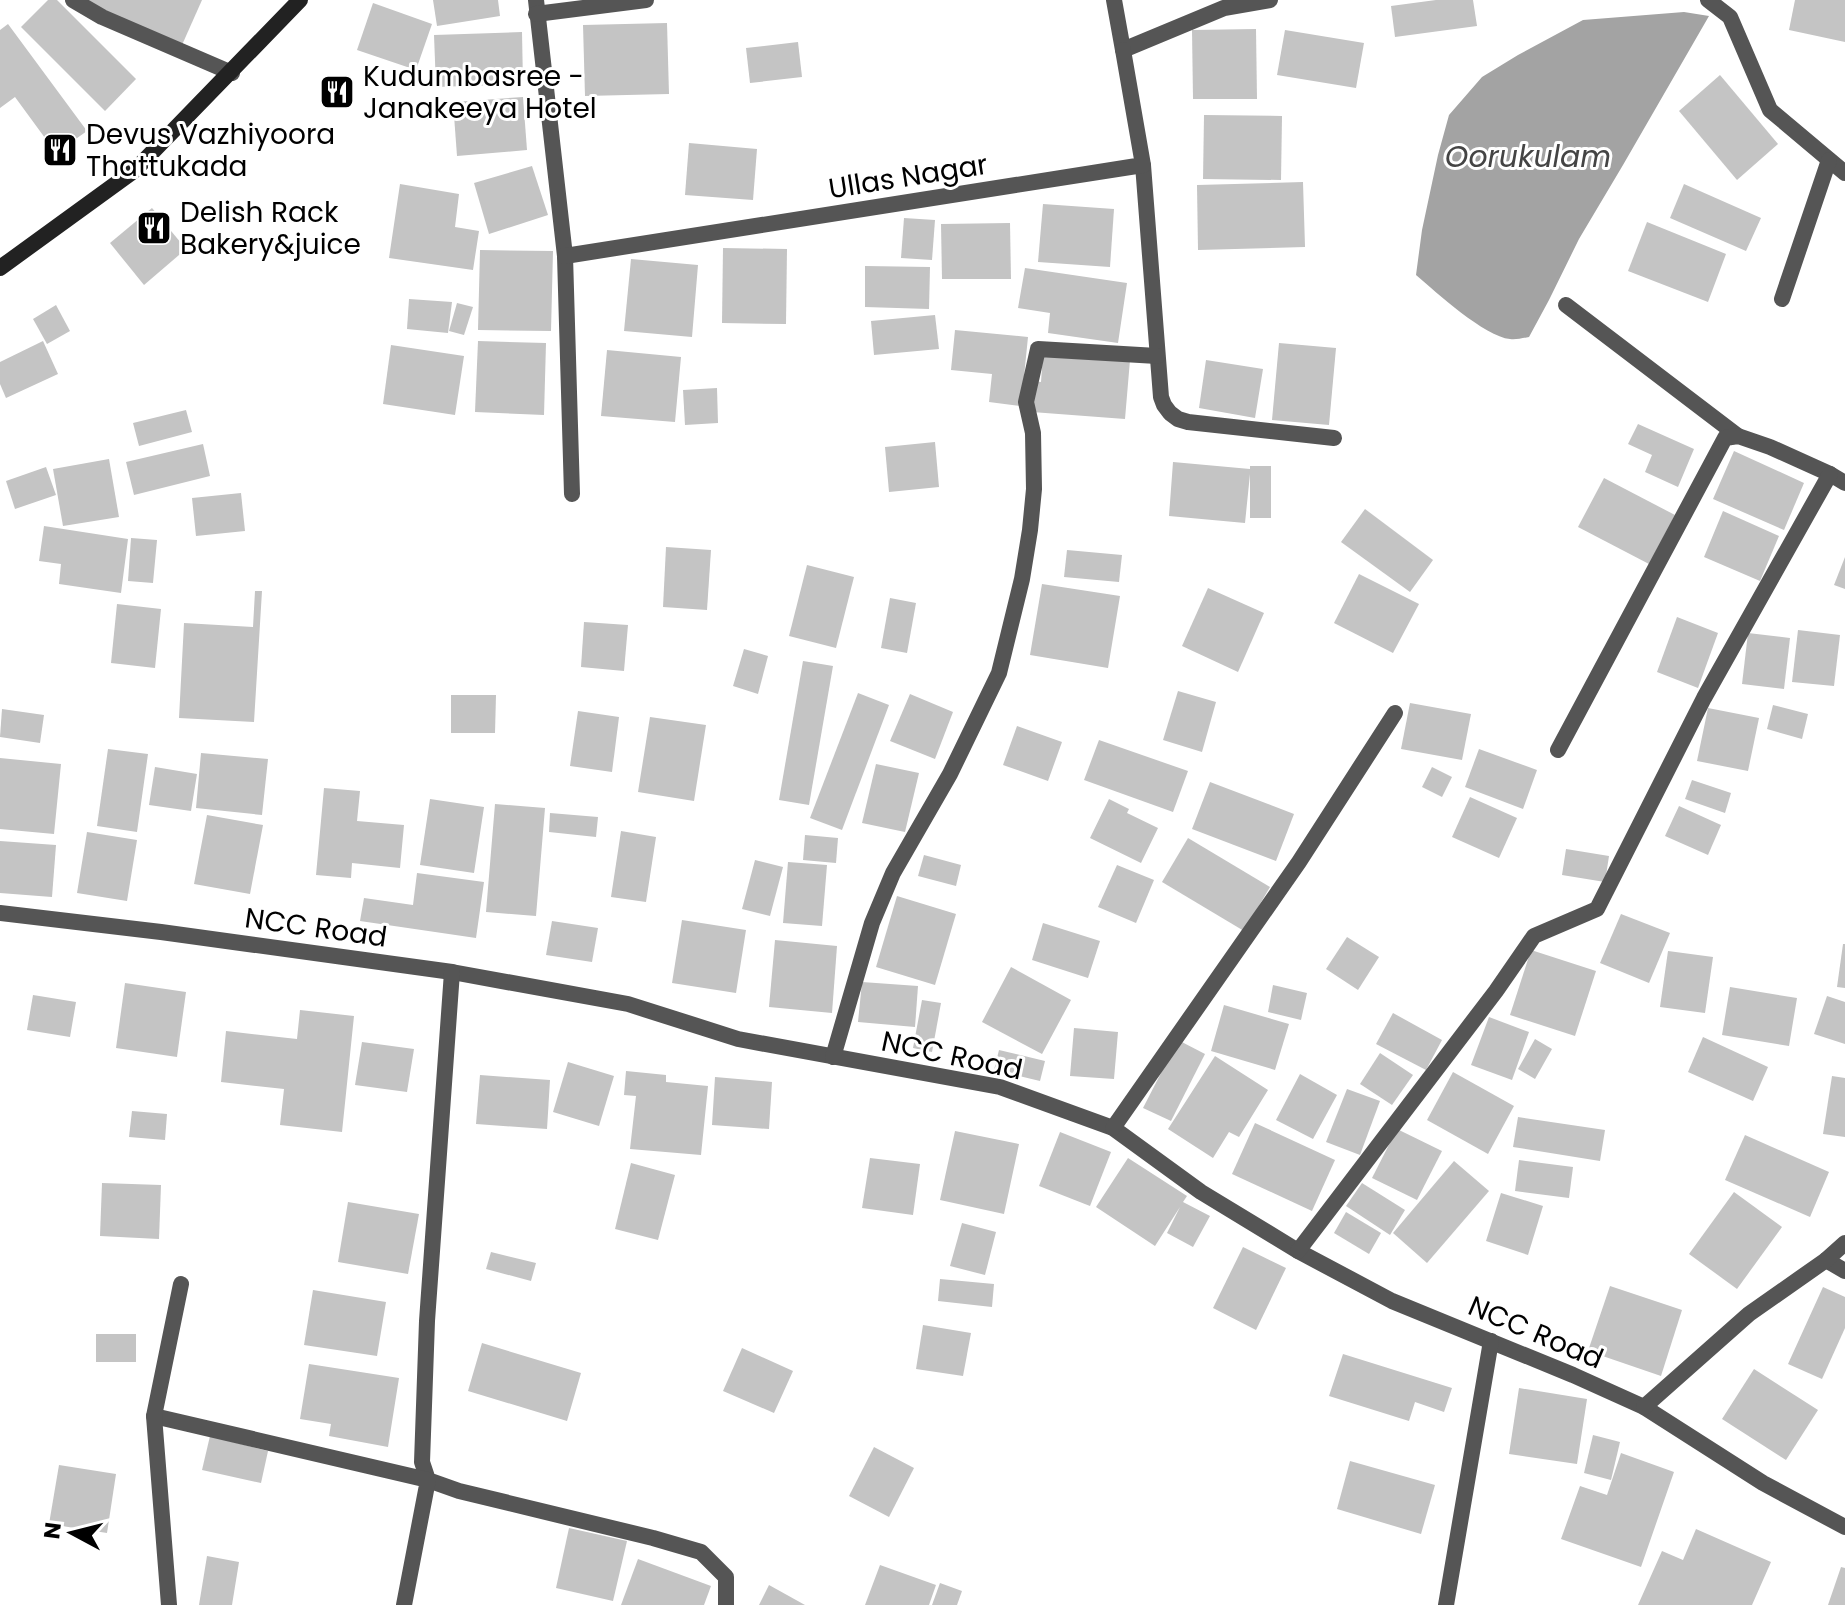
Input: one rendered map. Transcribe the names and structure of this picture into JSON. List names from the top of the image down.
{
  "streets": {
    "street": ["Ullas Nagar", "NCC Road"]
  },
  "water": ["Oorukulam"],
  "places": {
    "restaurant": ["Kudumbasree - Janakeeya Hotel", "Devus Vazhiyoora Thattukada", "Delish Rack Bakery&juice"]
  },
  "north": "left"
}
